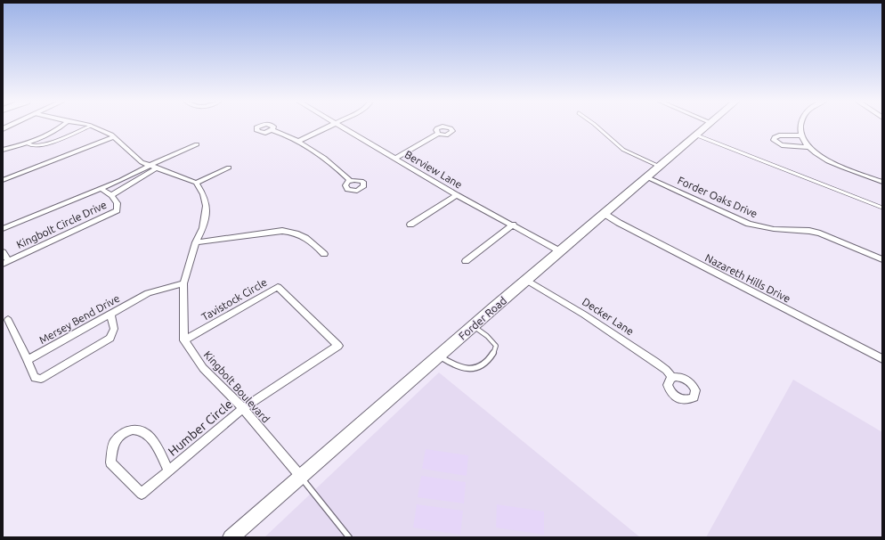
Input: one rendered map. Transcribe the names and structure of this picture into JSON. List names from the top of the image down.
{
  "streets": {
    "main road": ["Forder Road"],
    "street": [
      "Berview Lane",
      "Forder Oaks Drive",
      "Kingbolt Circle Drive",
      "Nazareth Hills Drive",
      "Tavistock Circle",
      "Decker Lane",
      "Mersey Bend Drive",
      "Kingbolt Boulevard",
      "Humber Circle"
    ]
  },
  "crossings": [
    ["Berview Lane", "Forder Road"],
    ["Forder Oaks Drive", "Forder Road"],
    ["Nazareth Hills Drive", "Forder Road"],
    ["Tavistock Circle", "Kingbolt Boulevard"],
    ["Tavistock Circle", "Humber Circle"],
    ["Decker Lane", "Forder Road"],
    ["Forder Road", "Kingbolt Boulevard"],
    ["Kingbolt Boulevard", "Humber Circle"]
  ]
}
